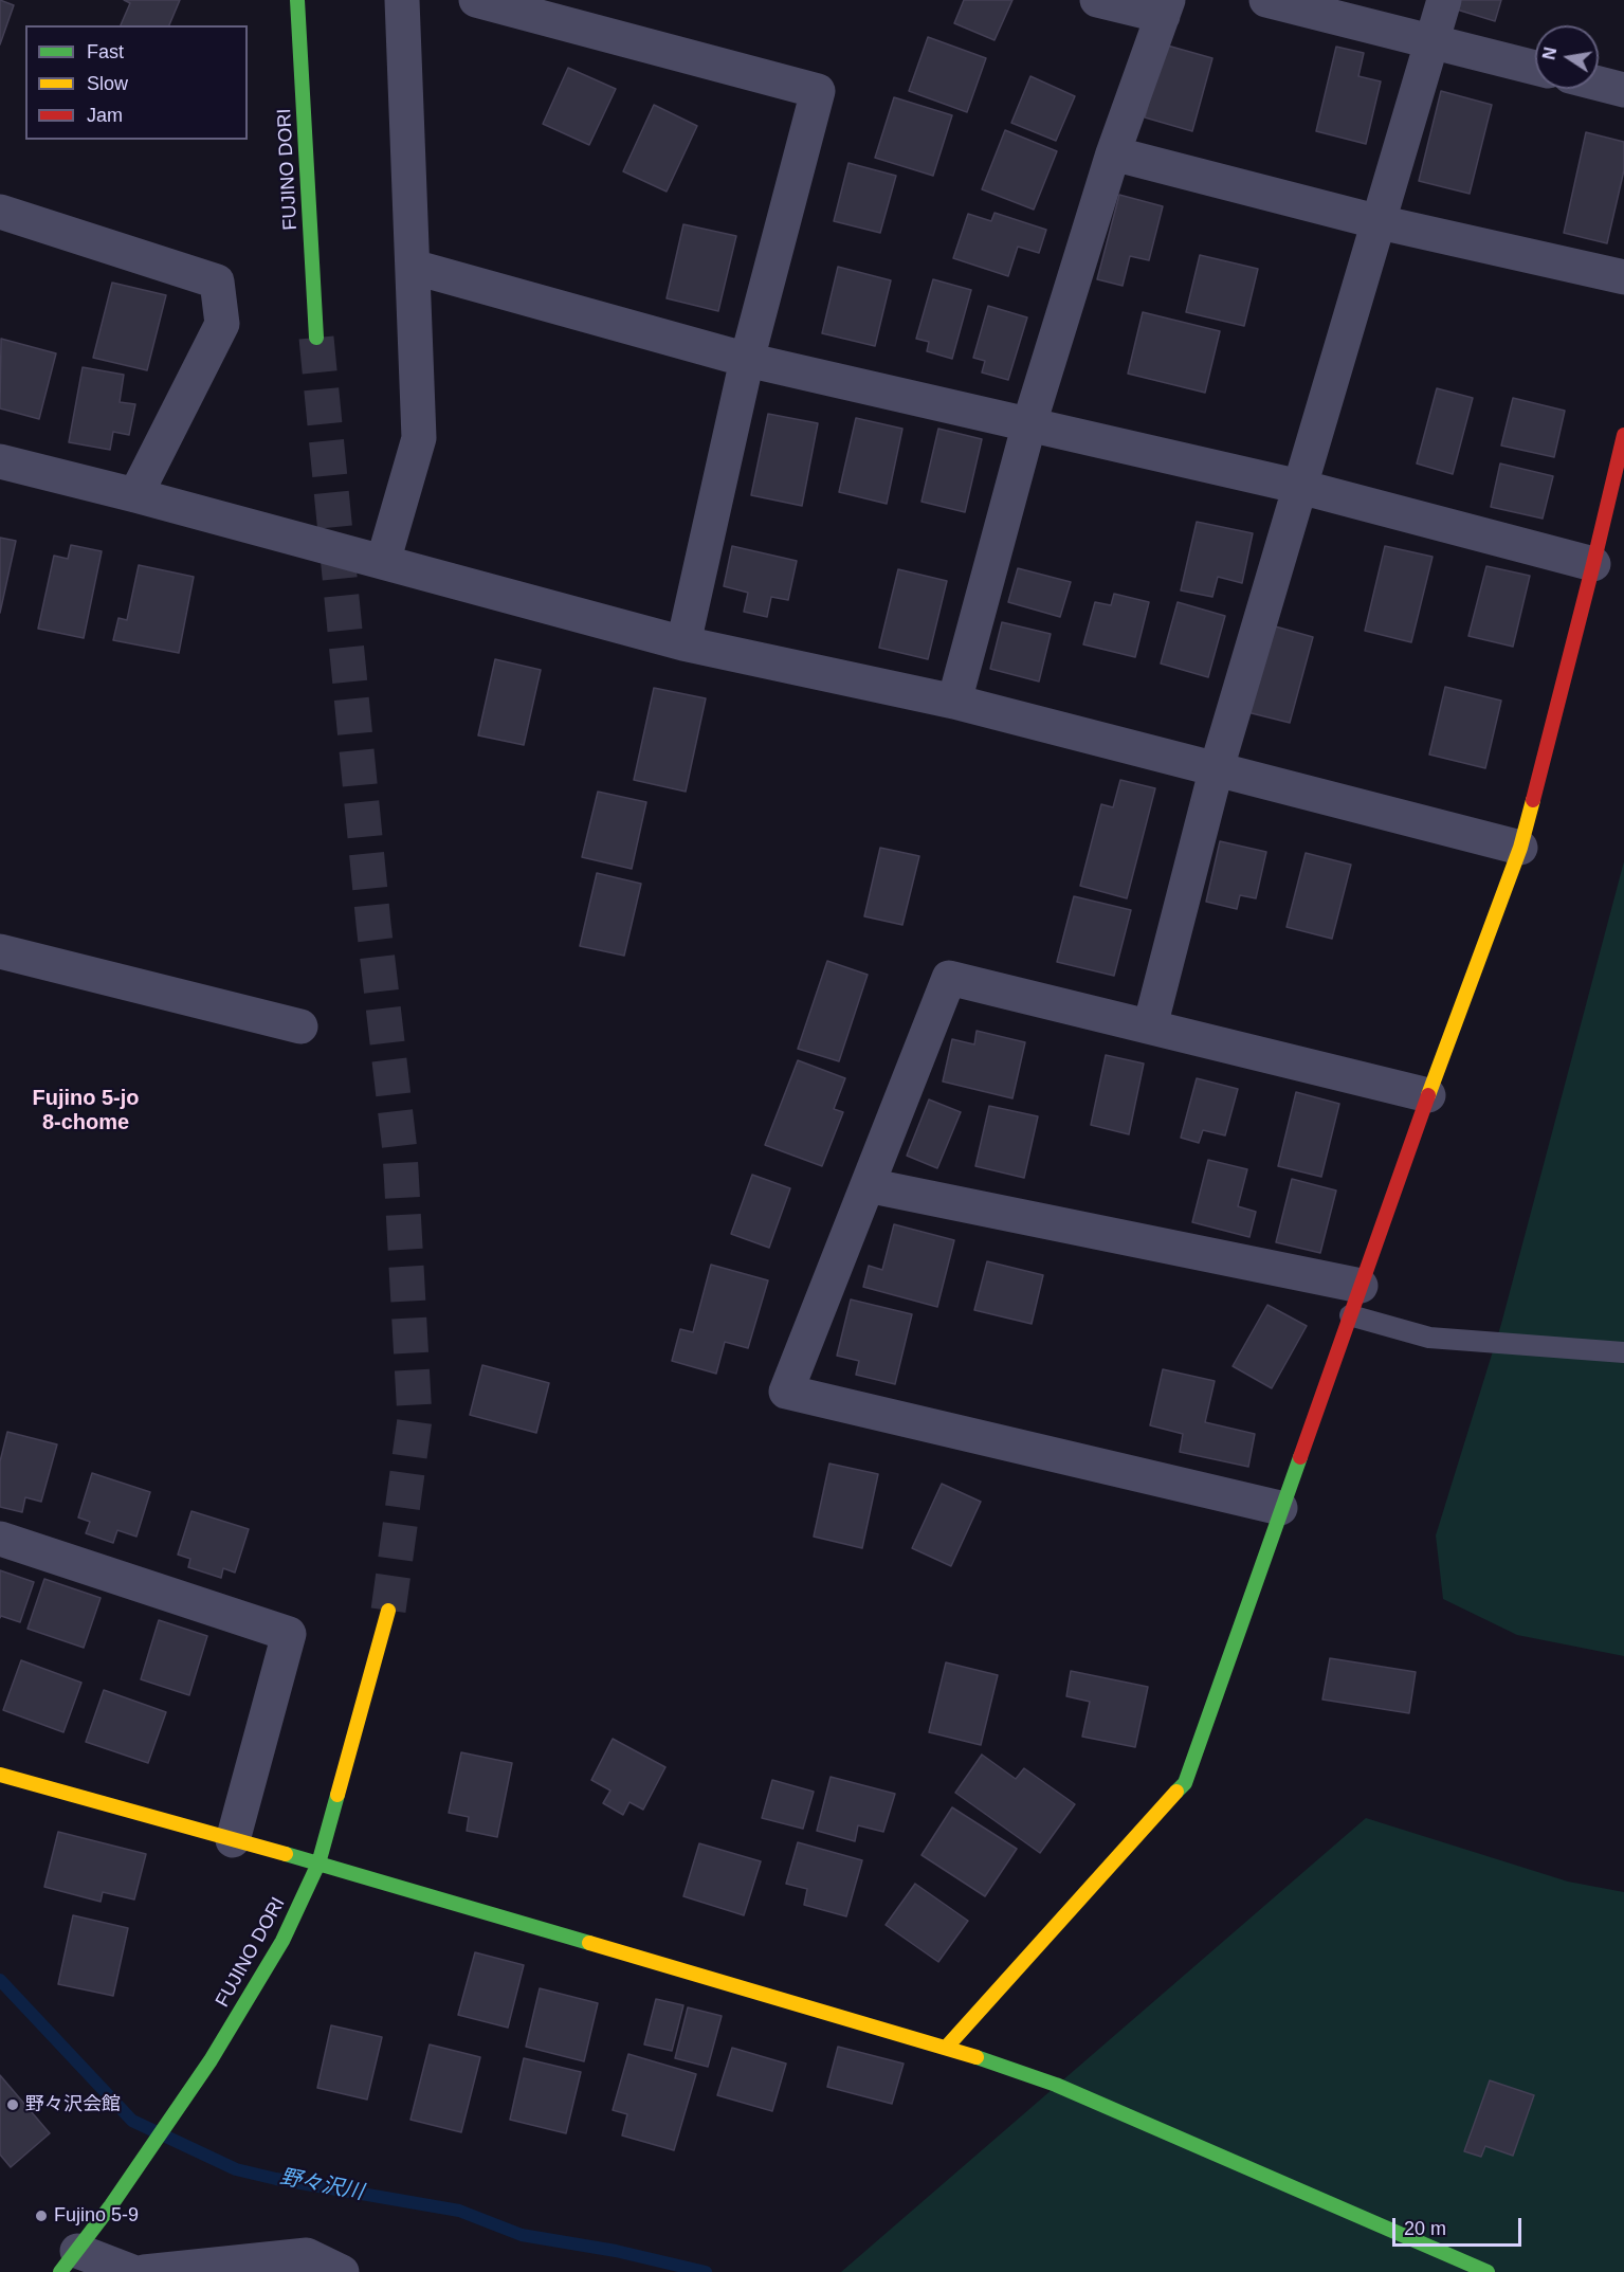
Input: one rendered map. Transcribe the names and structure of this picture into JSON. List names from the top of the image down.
{
  "streets": {
    "street": ["FUJINO DORI"]
  },
  "districts": ["Fujino 5-jo 8-chome"],
  "water": ["野々沢川"],
  "places": ["野々沢会館", "Fujino 5-9"],
  "legend": ["Fast", "Slow", "Jam"],
  "scale_bar": "20 m",
  "north": "left"
}
